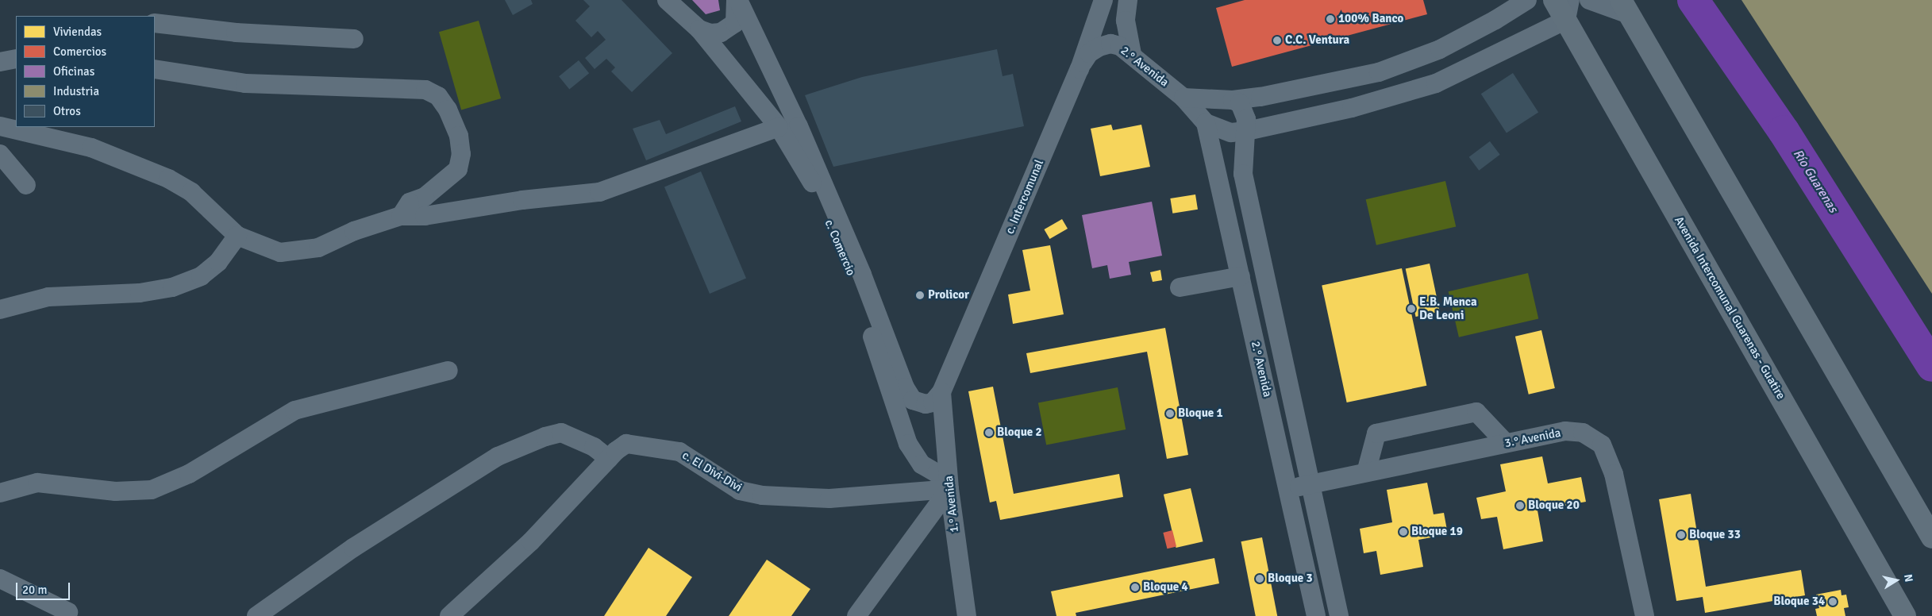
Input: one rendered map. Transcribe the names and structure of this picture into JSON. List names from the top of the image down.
{
  "streets": {
    "main road": ["Avenida Intercomunal Guarenas - Guatire"],
    "street": [
      "2.° Avenida",
      "c. Intercomunal",
      "c. Comercio",
      "3.° Avenida",
      "c. El Divi-Divi",
      "1.° Avenida"
    ]
  },
  "crossings": [
    ["2.° Avenida", "c. Intercomunal"],
    ["2.° Avenida", "Avenida Intercomunal Guarenas - Guatire"],
    ["2.° Avenida", "3.° Avenida"],
    ["c. Intercomunal", "1.° Avenida"],
    ["c. Comercio", "c. El Divi-Divi"],
    ["c. Comercio", "1.° Avenida"],
    ["c. El Divi-Divi", "1.° Avenida"]
  ],
  "water": ["Río Guarenas"],
  "places": [
    "100% Banco",
    "C.C. Ventura",
    "Prolicor",
    "E.B. Menca De Leoni",
    "Bloque 1",
    "Bloque 2",
    "Bloque 20",
    "Bloque 19",
    "Bloque 33",
    "Bloque 3",
    "Bloque 4",
    "Bloque 34"
  ],
  "legend": [
    "Viviendas",
    "Comercios",
    "Oficinas",
    "Industria",
    "Otros"
  ],
  "scale_bar": "20 m",
  "north": "right"
}
